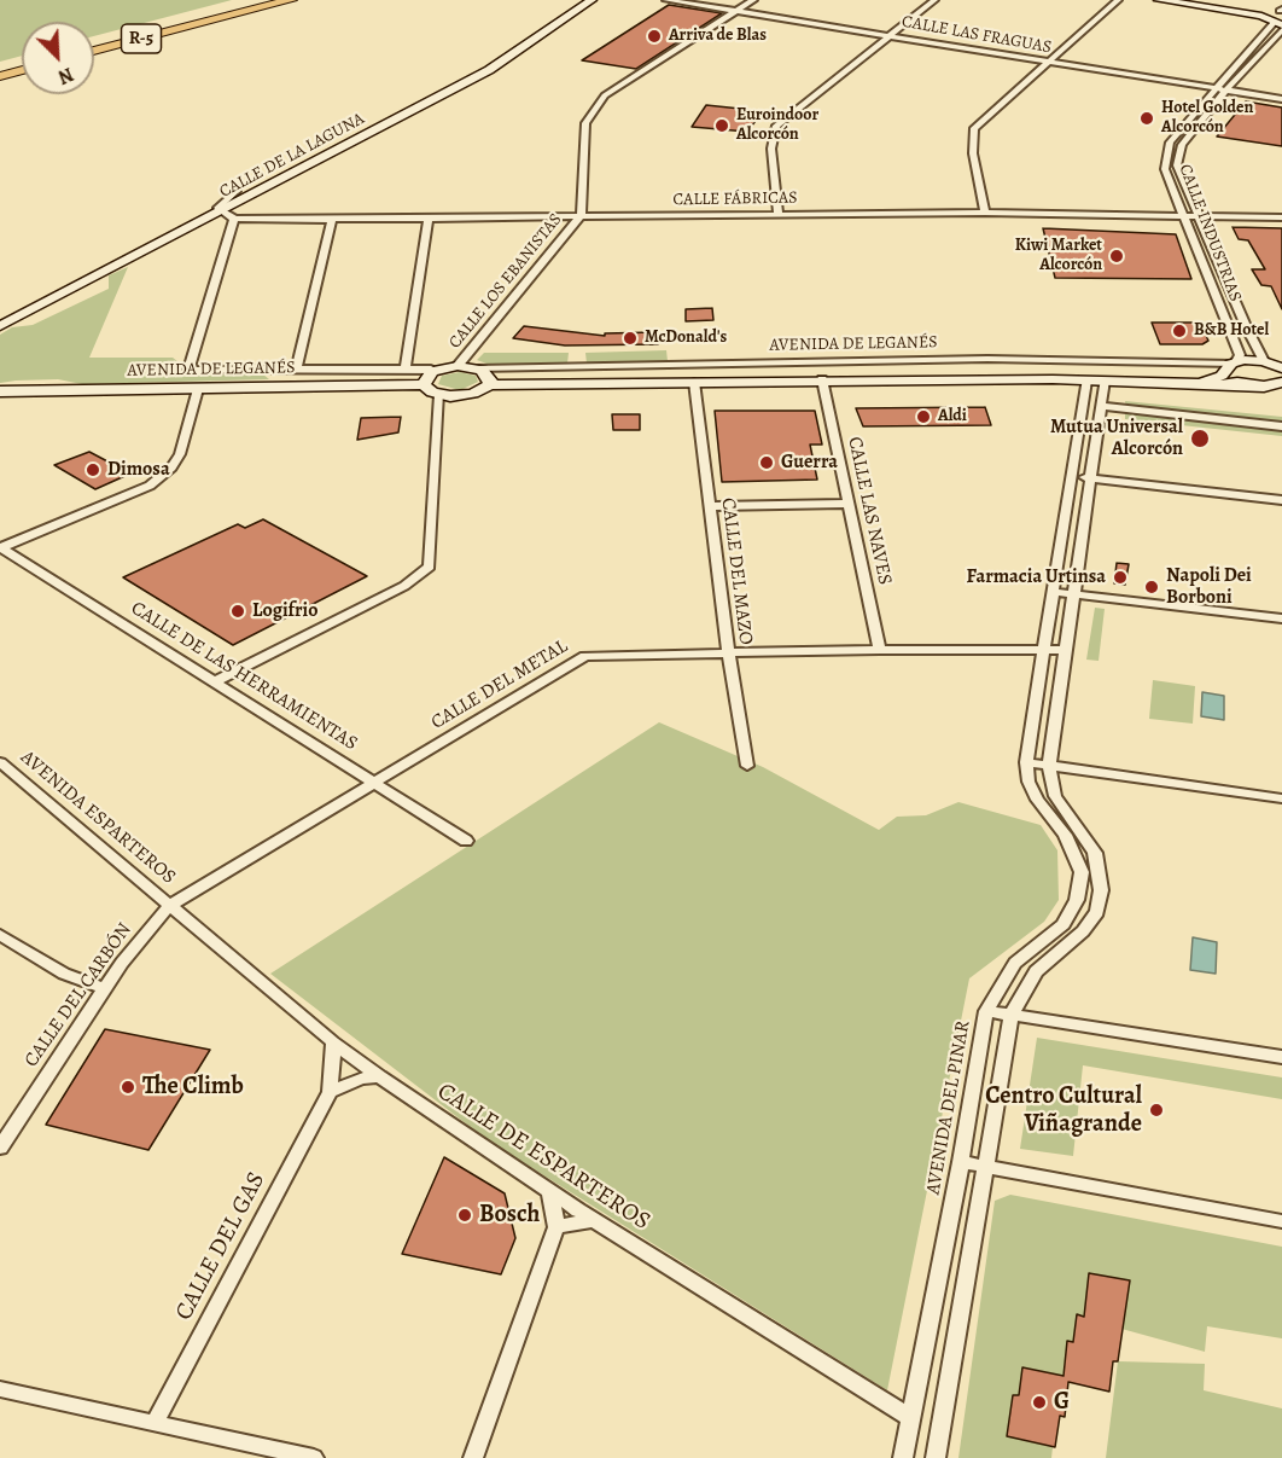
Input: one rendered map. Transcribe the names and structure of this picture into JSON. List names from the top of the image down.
{
  "streets": {
    "highway": ["R-5"],
    "street": [
      "CALLE LAS FRAGUAS",
      "CALLE DE LA LAGUNA",
      "CALLE FÁBRICAS",
      "CALLE INDUSTRIAS",
      "CALLE LOS EBANISTAS",
      "AVENIDA DE LEGANÉS",
      "CALLE LAS NAVES",
      "CALLE DEL MAZO",
      "CALLE DE LAS HERRAMIENTAS",
      "CALLE DEL METAL",
      "AVENIDA ESPARTEROS",
      "CALLE DEL CARBÓN",
      "AVENIDA DEL PINAR",
      "CALLE DE ESPARTEROS",
      "CALLE DEL GAS"
    ]
  },
  "crossings": [
    ["CALLE LAS FRAGUAS", "CALLE INDUSTRIAS"],
    ["CALLE LAS FRAGUAS", "CALLE LOS EBANISTAS"],
    ["CALLE DE LA LAGUNA", "CALLE FÁBRICAS"],
    ["CALLE FÁBRICAS", "CALLE INDUSTRIAS"],
    ["CALLE FÁBRICAS", "CALLE LOS EBANISTAS"],
    ["CALLE FÁBRICAS", "AVENIDA DE LEGANÉS"],
    ["CALLE INDUSTRIAS", "AVENIDA DE LEGANÉS"],
    ["AVENIDA DE LEGANÉS", "CALLE LAS NAVES"],
    ["AVENIDA DE LEGANÉS", "CALLE DEL MAZO"],
    ["AVENIDA DE LEGANÉS", "AVENIDA DEL PINAR"],
    ["CALLE LAS NAVES", "CALLE DEL METAL"],
    ["CALLE DEL MAZO", "CALLE DEL METAL"],
    ["CALLE DE LAS HERRAMIENTAS", "CALLE DEL METAL"],
    ["CALLE DEL METAL", "AVENIDA ESPARTEROS"],
    ["CALLE DEL METAL", "CALLE DEL CARBÓN"],
    ["CALLE DEL METAL", "AVENIDA DEL PINAR"],
    ["CALLE DEL METAL", "CALLE DE ESPARTEROS"],
    ["AVENIDA ESPARTEROS", "CALLE DEL CARBÓN"],
    ["AVENIDA ESPARTEROS", "CALLE DE ESPARTEROS"],
    ["CALLE DEL CARBÓN", "CALLE DE ESPARTEROS"],
    ["AVENIDA DEL PINAR", "CALLE DE ESPARTEROS"],
    ["CALLE DE ESPARTEROS", "CALLE DEL GAS"]
  ],
  "places": [
    "Arriva de Blas",
    "Hotel Golden Alcorcón",
    "Euroindoor Alcorcón",
    "Kiwi Market Alcorcón",
    "B&B Hotel",
    "McDonald's",
    "Aldi",
    "Mutua Universal Alcorcón",
    "Guerra",
    "Dimosa",
    "Farmacia Urtinsa",
    "Napoli Dei Borboni",
    "Logifrio",
    "The Climb",
    "Centro Cultural Viñagrande",
    "Bosch",
    "G"
  ],
  "north": "bottom right"
}
